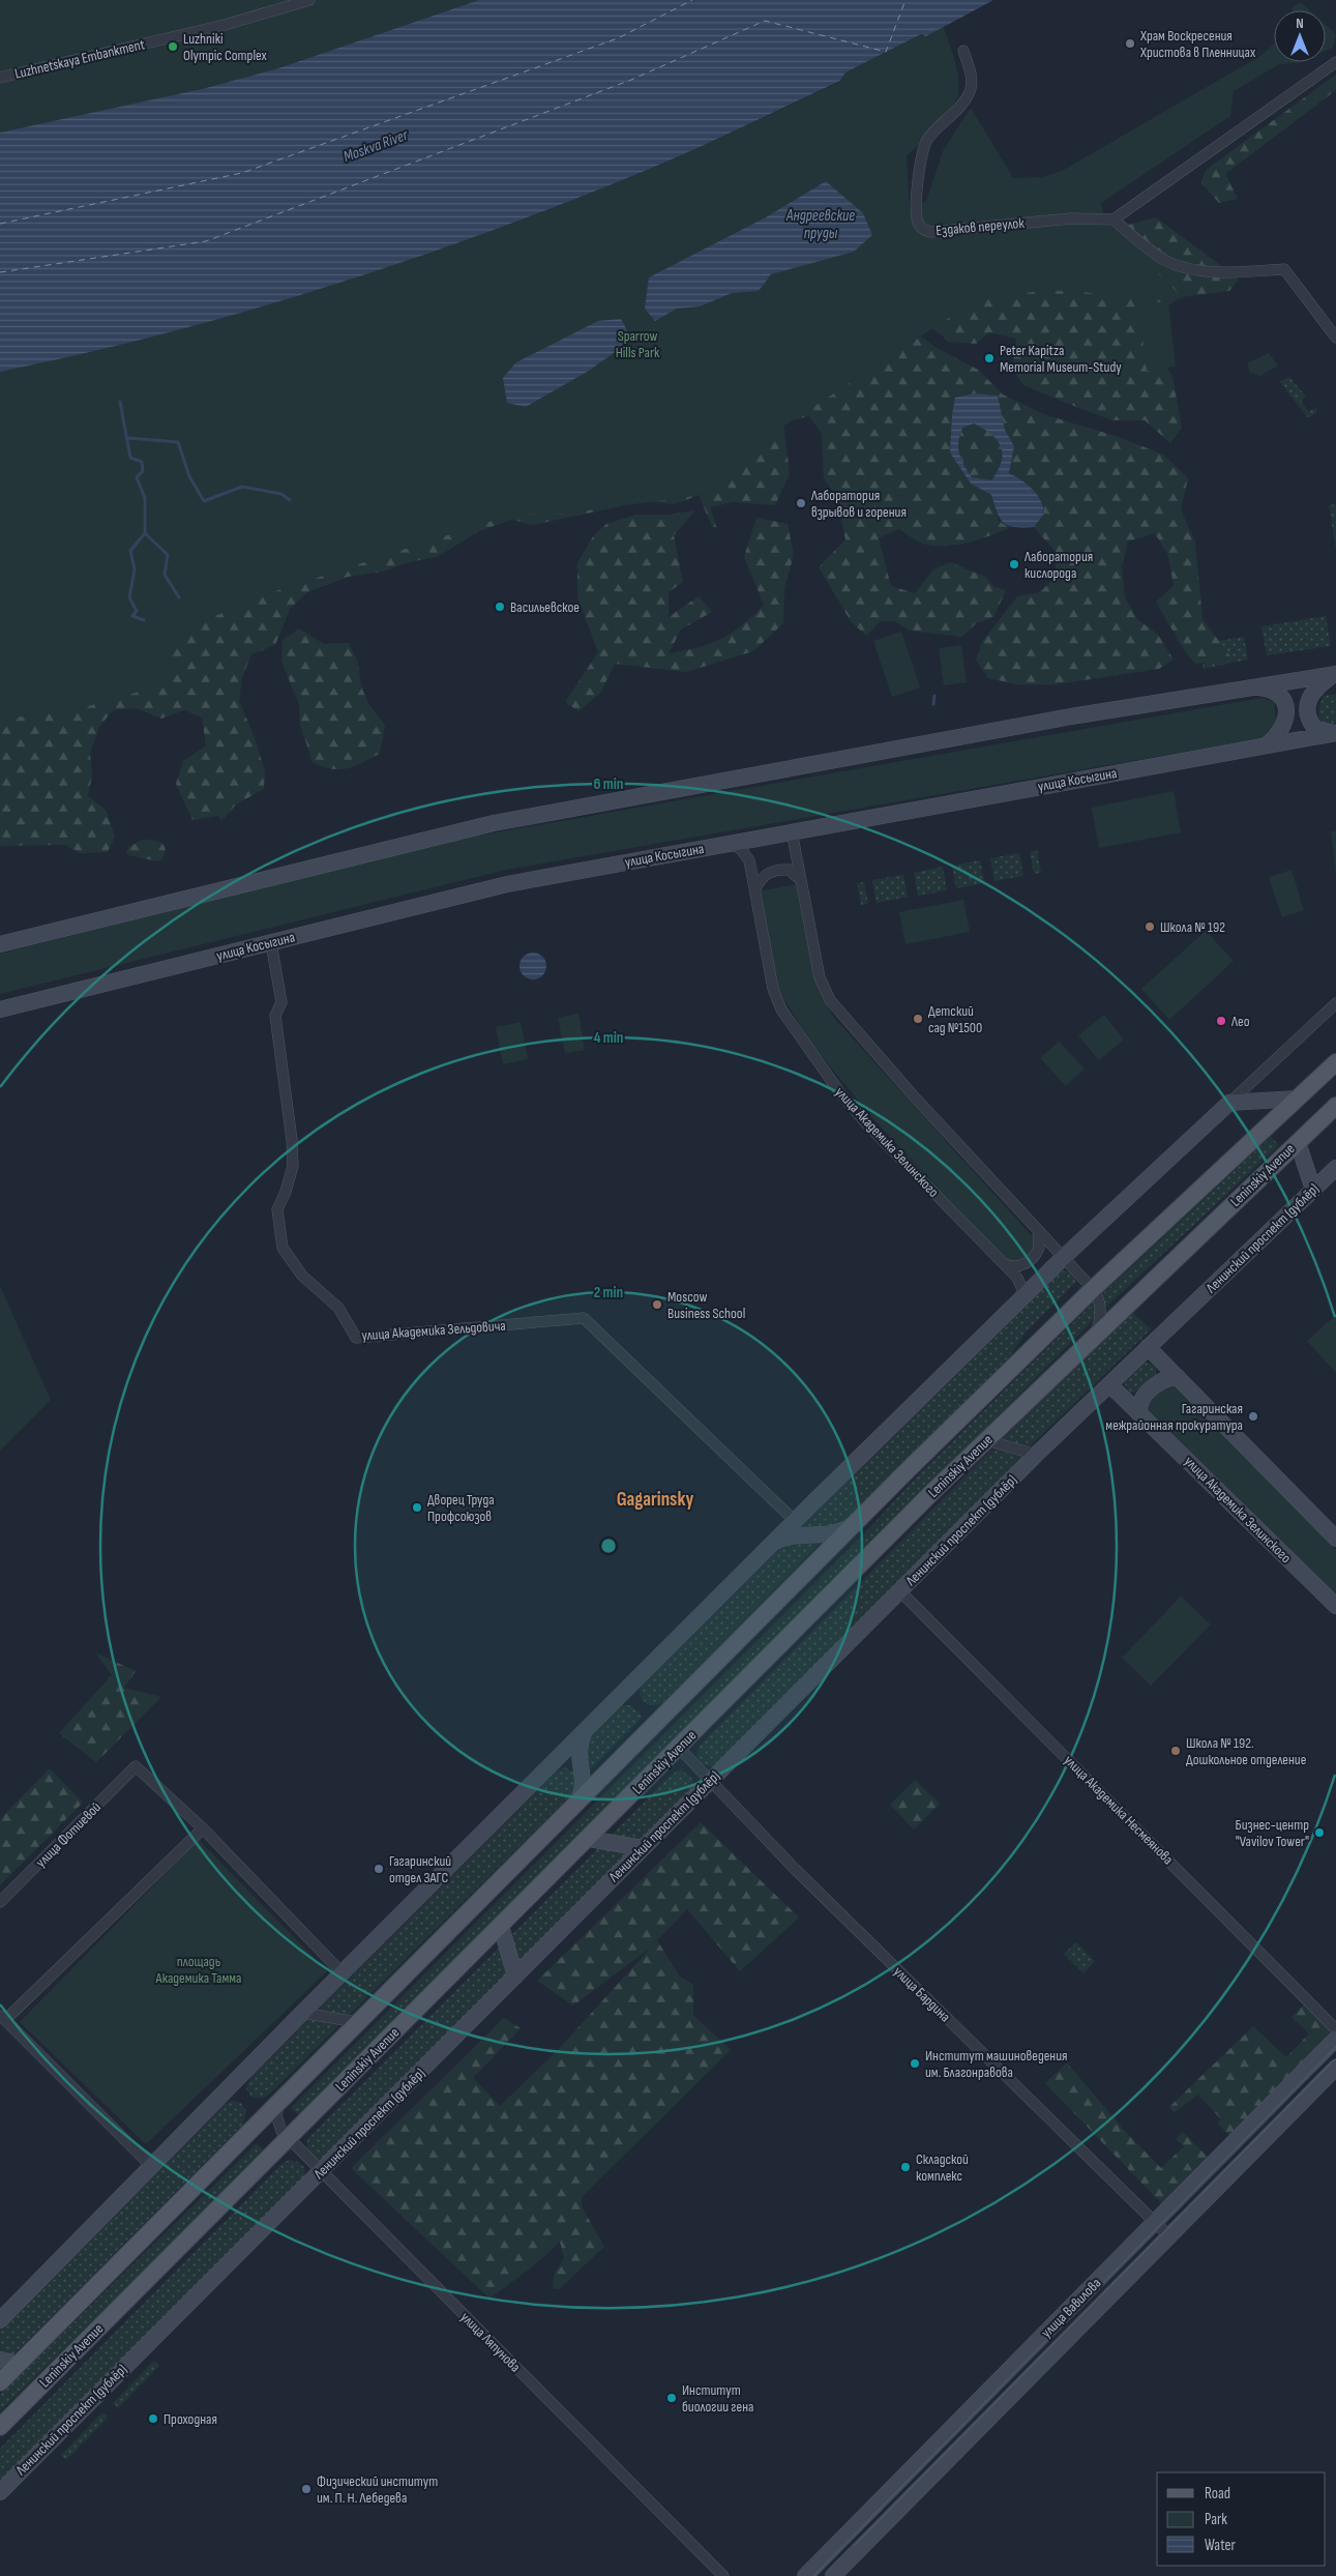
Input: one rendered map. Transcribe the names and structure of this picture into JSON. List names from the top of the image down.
{
  "streets": {
    "main road": ["Leninskiy Avenue"],
    "street": [
      "Luzhnetskaya Embankment",
      "Ездаков переулок",
      "улица Косыгина",
      "улица Академика Зелинского",
      "Ленинский проспект (дублёр)",
      "улица Академика Зельдовича",
      "улица Академика Несмеянова",
      "улица Фотиевой",
      "улица Бардина",
      "улица Вавилова",
      "улица Ляпунова"
    ]
  },
  "crossings": [
    ["улица Косыгина", "улица Академика Зелинского"],
    ["улица Косыгина", "улица Академика Зельдовича"],
    ["улица Академика Зелинского", "Ленинский проспект (дублёр)"],
    ["Leninskiy Avenue", "улица Бардина"],
    ["Leninskiy Avenue", "улица Ляпунова"],
    ["Ленинский проспект (дублёр)", "улица Академика Несмеянова"],
    ["Ленинский проспект (дублёр)", "улица Бардина"],
    ["Ленинский проспект (дублёр)", "улица Ляпунова"],
    ["улица Бардина", "улица Вавилова"]
  ],
  "districts": ["Gagarinsky"],
  "water": ["Moskva River", "Андреевские пруды"],
  "parks": ["Sparrow Hills Park", "площадь Академика Тамма"],
  "places": [
    "Храм Воскресения Христова в Пленницах",
    "Luzhniki Olympic Complex",
    "Peter Kapitza Memorial Museum-Study",
    "Лаборатория взрывов и горения",
    "Лаборатория кислорода",
    "Васильевское",
    "Школа № 192",
    "Детский сад №1500",
    "Лео",
    "Moscow Business School",
    "Гагаринская межрайонная прокуратура",
    "Дворец Труда Профсоюзов",
    "Школа № 192. Дошкольное отделение",
    "Бизнес-центр \"Vavilov Tower\"",
    "Гагаринский отдел ЗАГС",
    "Институт машиноведения им. Благонравова",
    "Складской комплекс",
    "Институт биологии гена",
    "Проходная",
    "Физический институт им. П. Н. Лебедева"
  ],
  "legend": ["Road", "Park", "Water"],
  "north": "top",
  "rings": ["6 min", "4 min", "2 min"]
}
